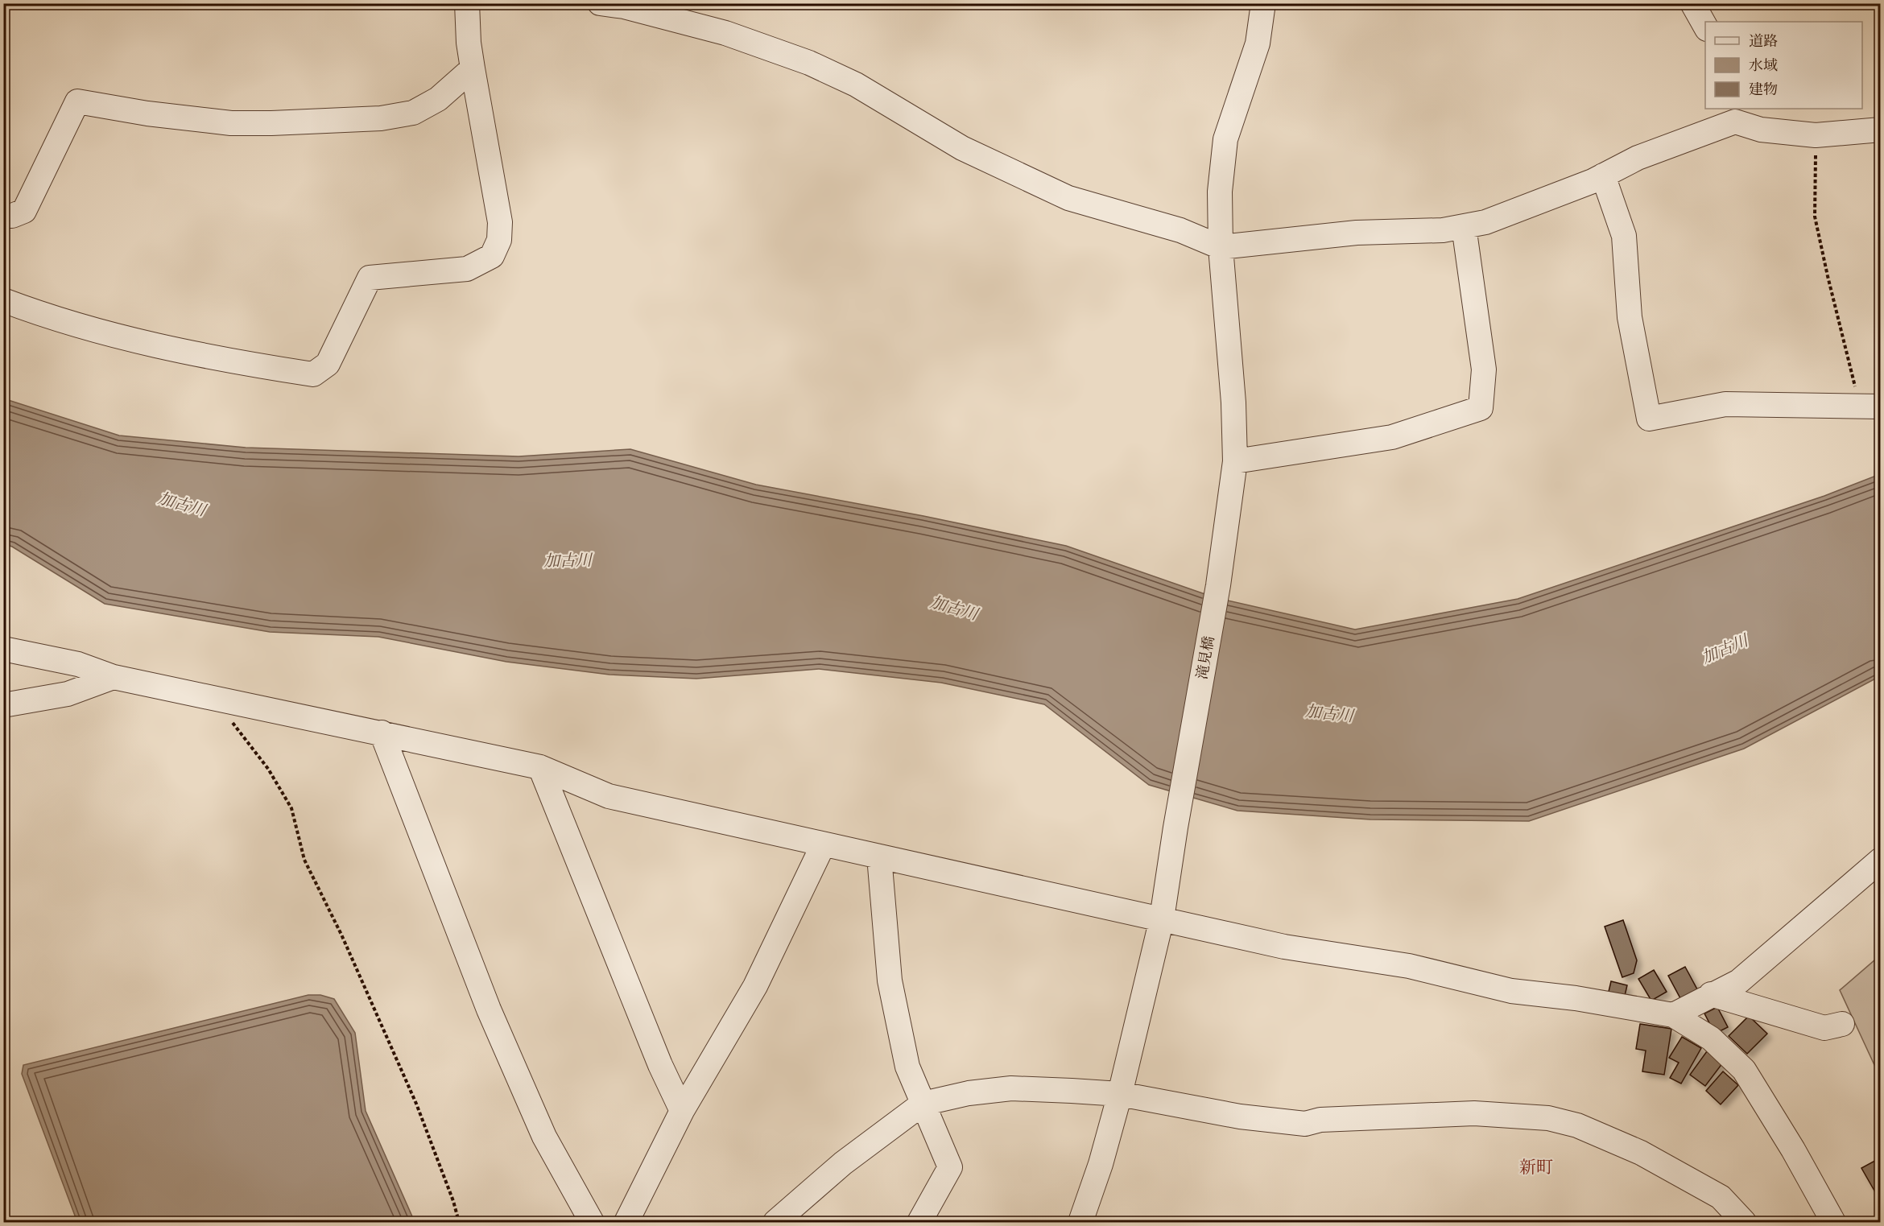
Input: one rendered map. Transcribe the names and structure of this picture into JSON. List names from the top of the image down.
{
  "streets": {
    "street": ["滝見橋"]
  },
  "districts": ["新町"],
  "water": ["加古川"],
  "legend": ["道路", "水域", "建物"]
}
